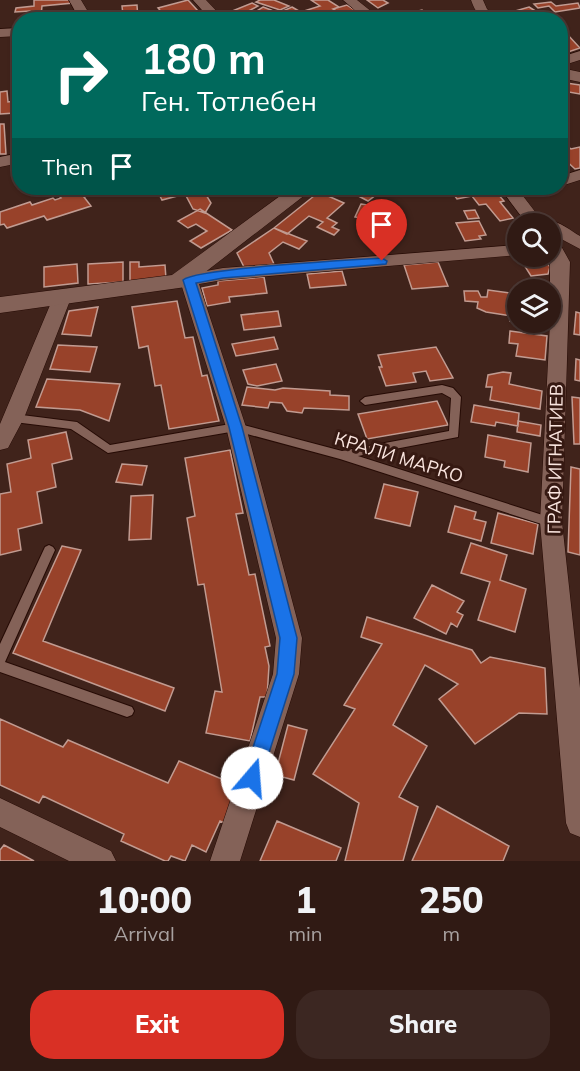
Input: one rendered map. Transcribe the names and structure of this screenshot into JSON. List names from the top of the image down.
{
  "streets": {
    "street": ["ГРАФ ИГНАТИЕВ"],
    "lane": ["КРАЛИ МАРКО"]
  },
  "crossings": [
    ["КРАЛИ МАРКО", "ГРАФ ИГНАТИЕВ"]
  ],
  "page": {
    "turn": ["180 m", "Ген. Тотлебен"],
    "then": "Then",
    "eta": [
      "10:00",
      "Arrival",
      "1",
      "min",
      "250",
      "m"
    ],
    "buttons": ["Exit", "Share"]
  }
}
